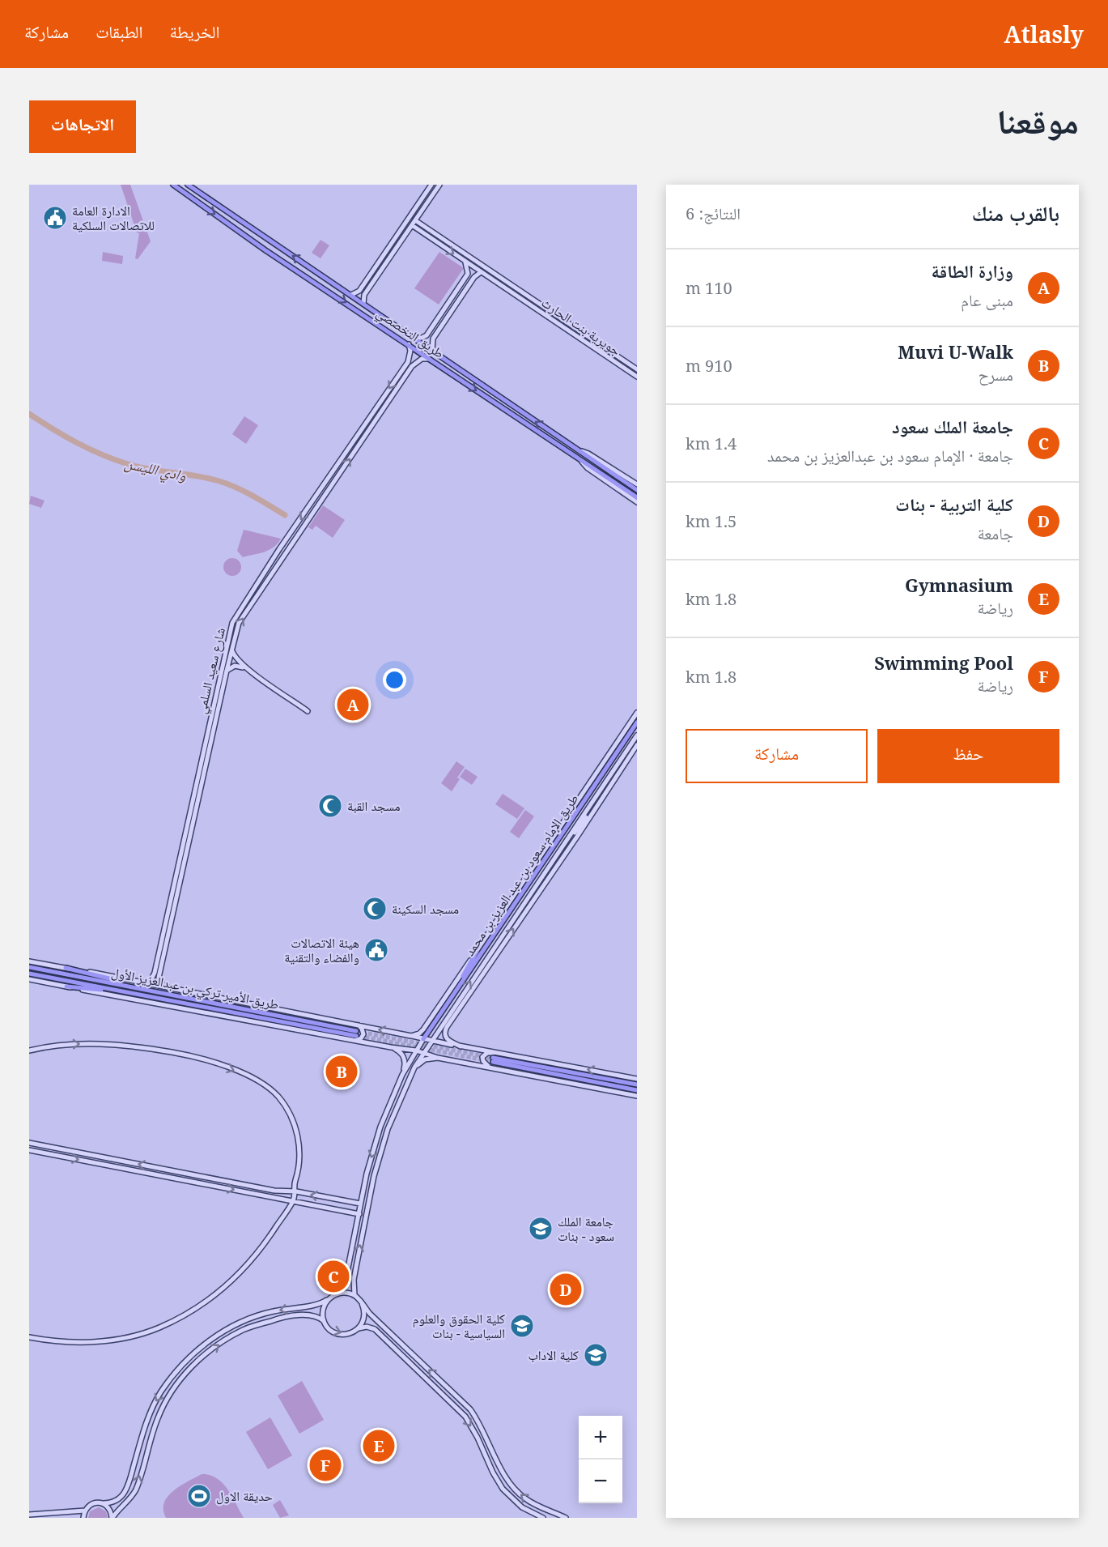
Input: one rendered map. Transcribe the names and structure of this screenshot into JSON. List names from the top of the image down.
{
  "streets": {
    "main road": [
      "جويرية بنت الحارث",
      "طريق التخصصي",
      "شارع سعيد السلمي",
      "طريق الإمام سعود بن عبد العزيز بن محمد",
      "طريق الأمير تركي بن عبدالعزيز الأول"
    ]
  },
  "water": ["وادي الليسن"],
  "places": {
    "public building": ["الادارة العامة للاتصالات السلكية", "هيئة الاتصالات والفضاء والتقنية"],
    "mosque": ["مسجد القبة", "مسجد السكينة"],
    "school or university": ["جامعة الملك سعود - بنات", "كلية الحقوق والعلوم السياسية - بنات", "كلية الاداب"],
    "sports": ["حديقة الاول"]
  },
  "page": {
    "header": "Atlasly",
    "nav": ["الخريطة", "الطبقات", "مشاركة"],
    "title": "موقعنا",
    "buttons": [
      "الاتجاهات",
      ["حفظ", "مشاركة"]
    ],
    "heading": ["بالقرب منك", "النتائج: 6"],
    "list": [
      {
        "mark": "A",
        "name": "وزارة الطاقة",
        "note": "مبنى عام",
        "value": "110 m"
      },
      {
        "mark": "B",
        "name": "Muvi U-Walk",
        "note": "مسرح",
        "value": "910 m"
      },
      {
        "mark": "C",
        "name": "جامعة الملك سعود",
        "note": "جامعة · الإمام سعود بن عبدالعزيز بن محمد",
        "value": "1.4 km"
      },
      {
        "mark": "D",
        "name": "كلية التربية - بنات",
        "note": "جامعة",
        "value": "1.5 km"
      },
      {
        "mark": "E",
        "name": "Gymnasium",
        "note": "رياضة",
        "value": "1.8 km"
      },
      {
        "mark": "F",
        "name": "Swimming Pool",
        "note": "رياضة",
        "value": "1.8 km"
      }
    ],
    "pins": [
      "A",
      "B",
      "C",
      "D",
      "E",
      "F"
    ],
    "map_buttons": ["+", "−"]
  }
}
